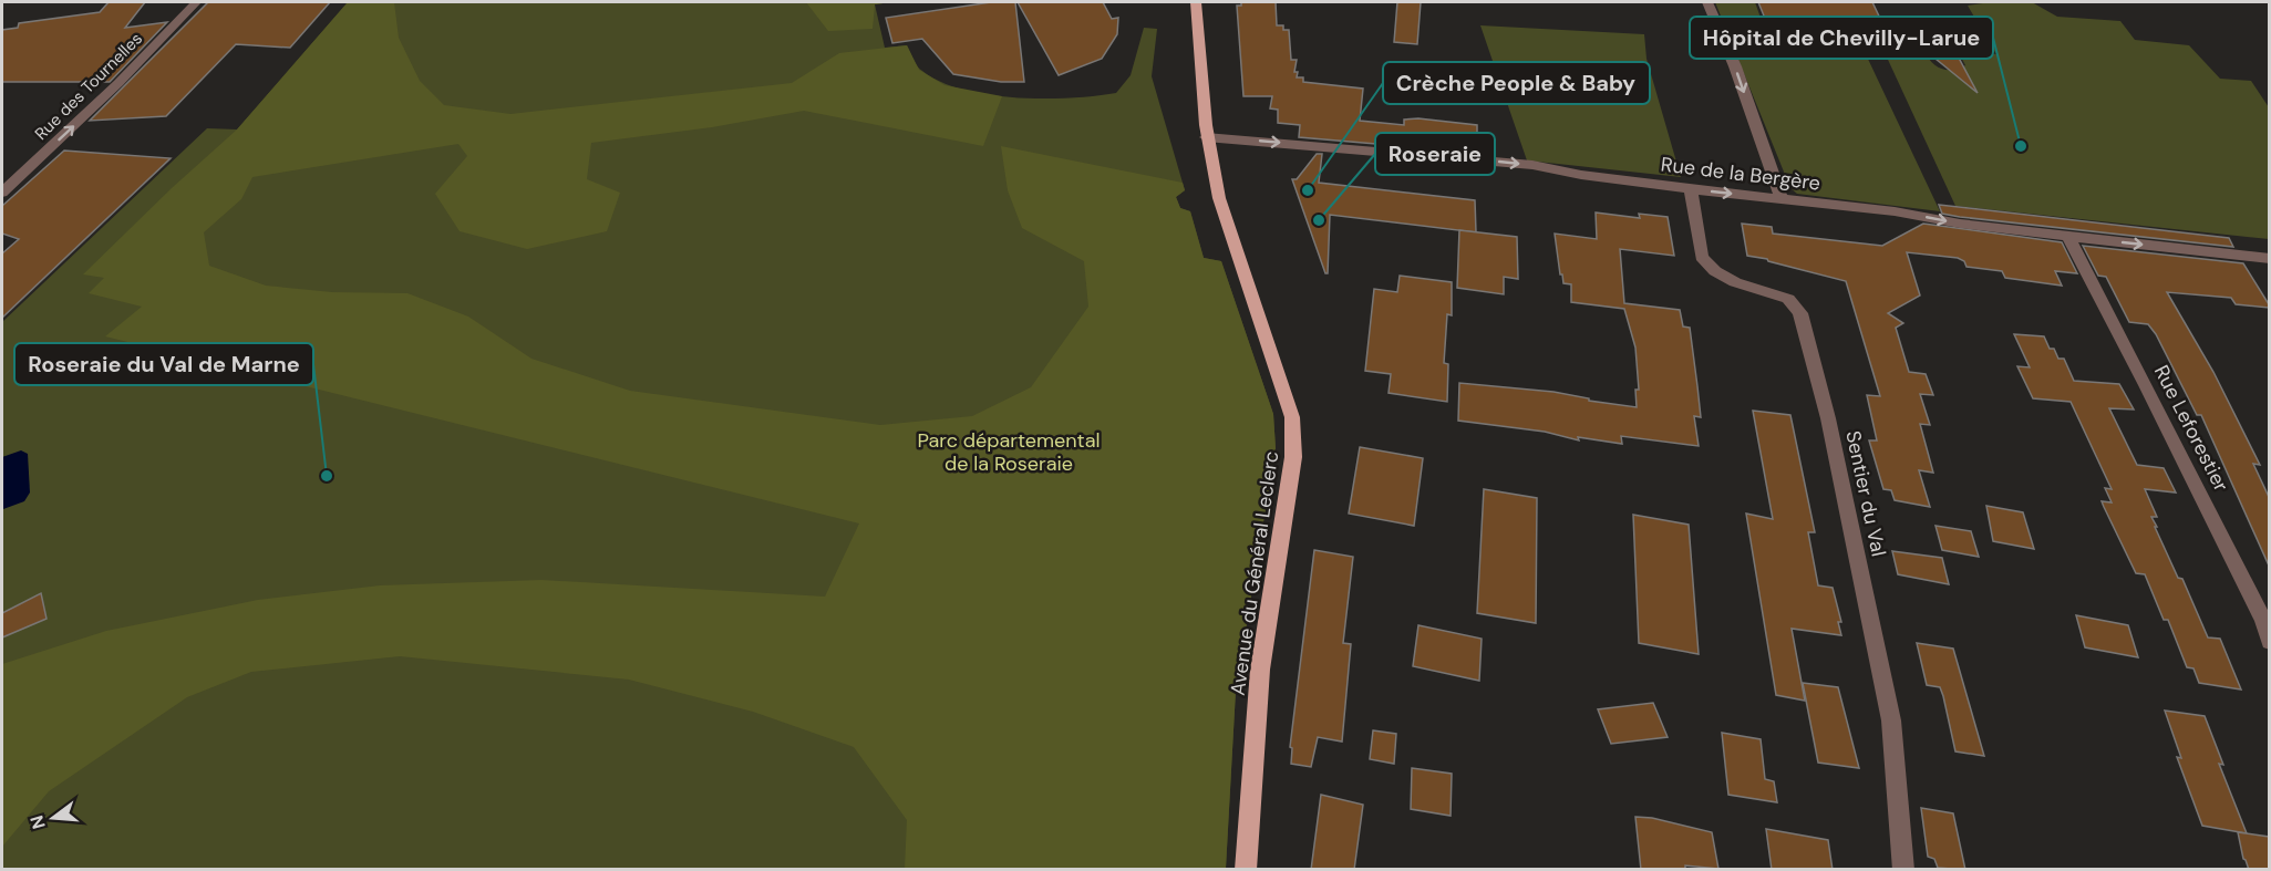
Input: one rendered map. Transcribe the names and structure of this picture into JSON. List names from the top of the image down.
{
  "streets": {
    "main road": ["Avenue du Général Leclerc"],
    "street": [
      "Rue des Tournelles",
      "Rue de la Bergère",
      "Rue Leforestier",
      "Sentier du Val"
    ]
  },
  "crossings": [
    ["Rue de la Bergère", "Rue Leforestier"],
    ["Rue de la Bergère", "Sentier du Val"],
    ["Rue de la Bergère", "Avenue du Général Leclerc"]
  ],
  "one_way": ["Rue des Tournelles", "Rue de la Bergère"],
  "parks": ["Parc départemental de la Roseraie"],
  "places": [
    "Hôpital de Chevilly-Larue",
    "Crèche People & Baby",
    "Roseraie",
    "Roseraie du Val de Marne"
  ],
  "north": "left"
}
